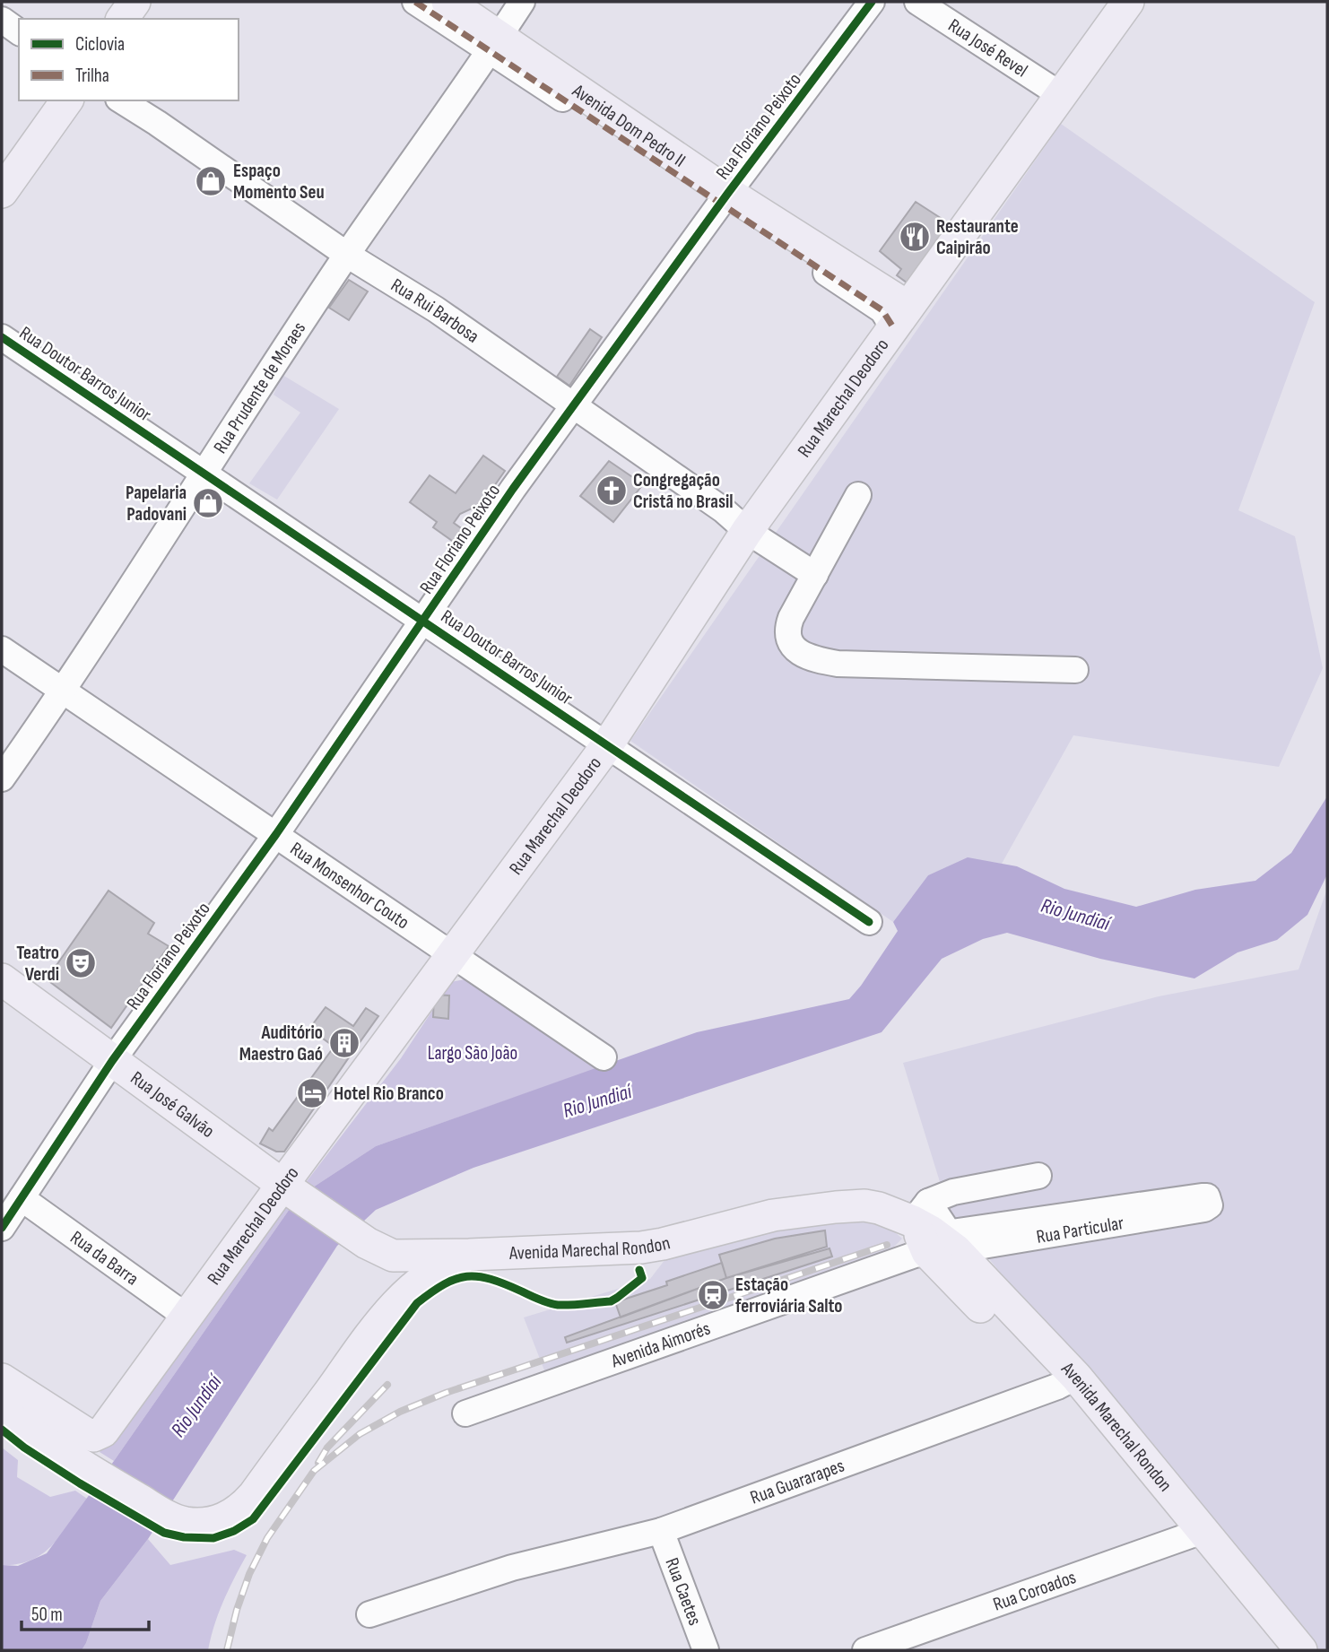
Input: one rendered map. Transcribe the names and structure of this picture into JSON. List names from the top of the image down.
{
  "streets": {
    "main road": [
      "Avenida Dom Pedro II",
      "Rua Marechal Deodoro",
      "Rua José Galvão",
      "Avenida Marechal Rondon"
    ],
    "street": [
      "Rua José Revel",
      "Rua Floriano Peixoto",
      "Rua Rui Barbosa",
      "Rua Doutor Barros Junior",
      "Rua Prudente de Moraes",
      "Rua Monsenhor Couto",
      "Rua Particular",
      "Rua da Barra",
      "Avenida Aimorés",
      "Rua Guararapes",
      "Rua Caetes",
      "Rua Coroados"
    ]
  },
  "crossings": [
    ["Rua José Revel", "Rua Marechal Deodoro"],
    ["Avenida Dom Pedro II", "Rua Floriano Peixoto"],
    ["Avenida Dom Pedro II", "Rua Prudente de Moraes"],
    ["Avenida Dom Pedro II", "Rua Marechal Deodoro"],
    ["Rua Floriano Peixoto", "Rua Rui Barbosa"],
    ["Rua Floriano Peixoto", "Rua Doutor Barros Junior"],
    ["Rua Floriano Peixoto", "Rua Monsenhor Couto"],
    ["Rua Floriano Peixoto", "Rua José Galvão"],
    ["Rua Floriano Peixoto", "Rua da Barra"],
    ["Rua Rui Barbosa", "Rua Prudente de Moraes"],
    ["Rua Rui Barbosa", "Rua Marechal Deodoro"],
    ["Rua Doutor Barros Junior", "Rua Prudente de Moraes"],
    ["Rua Doutor Barros Junior", "Rua Marechal Deodoro"],
    ["Rua Prudente de Moraes", "Rua Monsenhor Couto"],
    ["Rua Marechal Deodoro", "Rua Monsenhor Couto"],
    ["Rua Marechal Deodoro", "Rua José Galvão"],
    ["Rua Marechal Deodoro", "Rua da Barra"],
    ["Rua Particular", "Avenida Marechal Rondon"],
    ["Rua Particular", "Avenida Aimorés"],
    ["Avenida Marechal Rondon", "Avenida Aimorés"],
    ["Avenida Marechal Rondon", "Rua Guararapes"],
    ["Avenida Marechal Rondon", "Rua Coroados"],
    ["Rua Guararapes", "Rua Caetes"]
  ],
  "water": ["Rio Jundiaí"],
  "parks": ["Largo São João"],
  "places": {
    "shop": ["Espaço Momento Seu", "Papelaria Padovani"],
    "restaurant": ["Restaurante Caipirão"],
    "church": ["Congregação Cristã no Brasil"],
    "theatre": ["Teatro Verdi"],
    "building": ["Auditório Maestro Gaó"],
    "hotel": ["Hotel Rio Branco"],
    "station": ["Estação ferroviária Salto"]
  },
  "legend": ["Ciclovia", "Trilha"],
  "scale_bar": "50 m"
}
